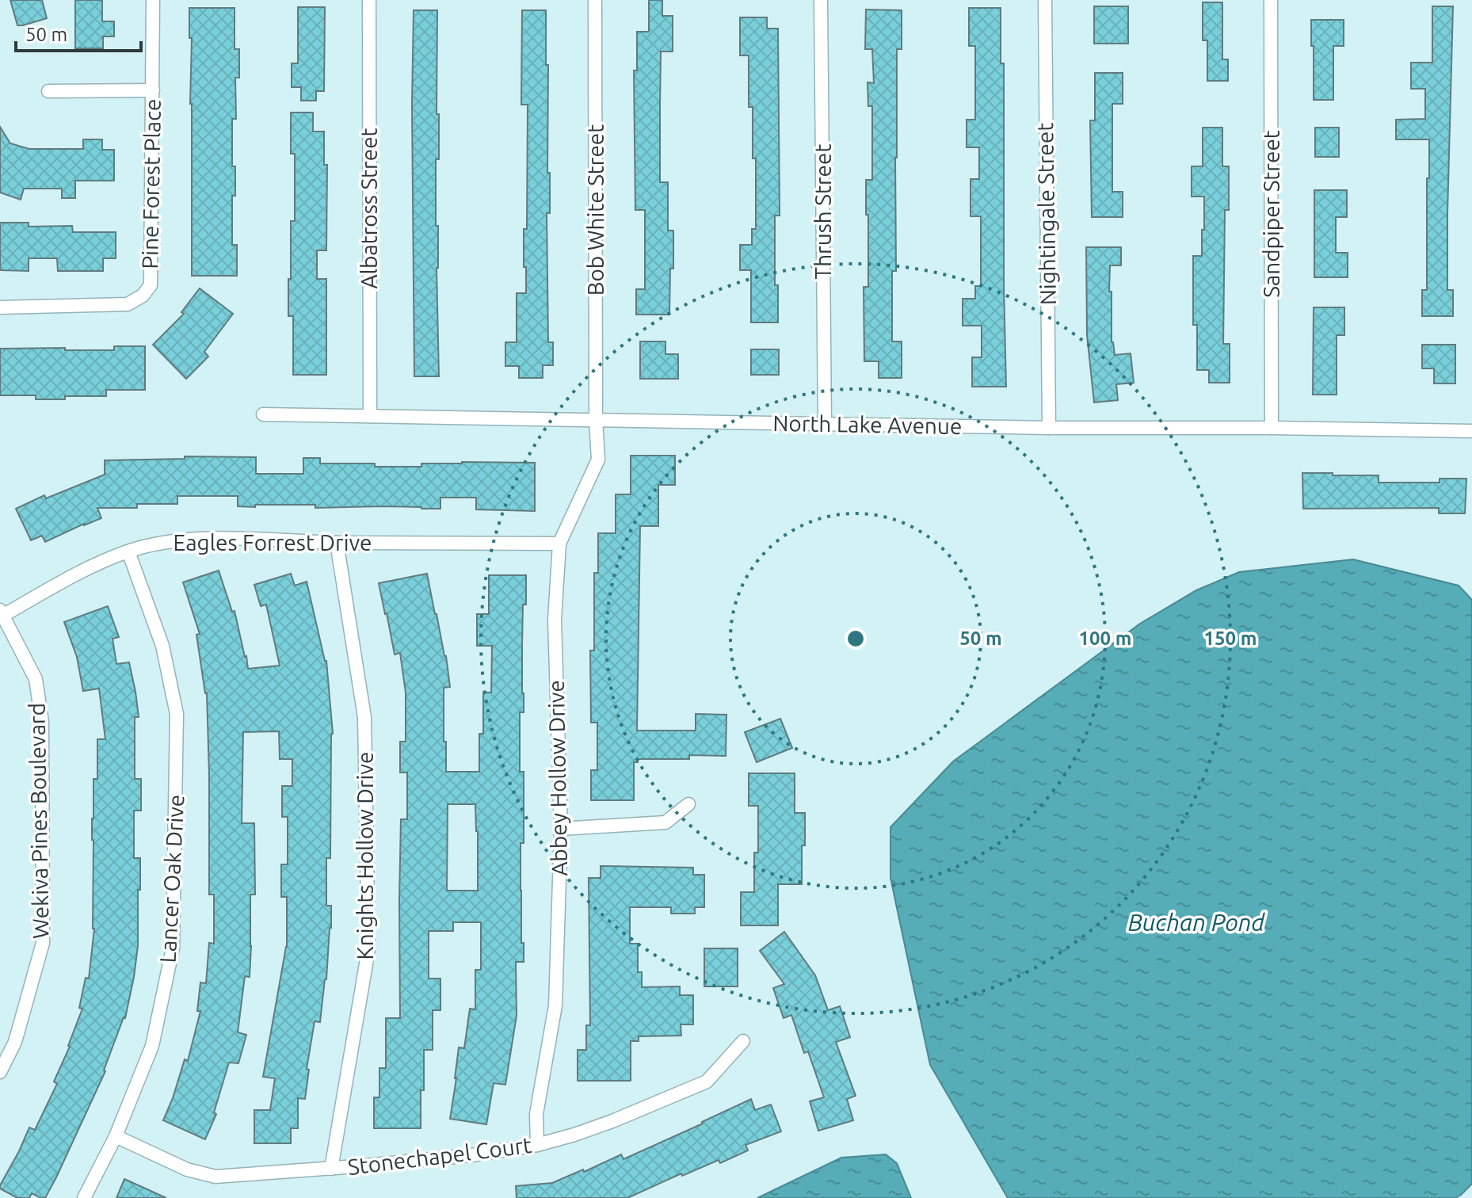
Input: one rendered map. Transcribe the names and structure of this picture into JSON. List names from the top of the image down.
{
  "streets": {
    "street": [
      "Pine Forest Place",
      "Albatross Street",
      "Bob White Street",
      "Thrush Street",
      "Nightingale Street",
      "Sandpiper Street",
      "North Lake Avenue",
      "Eagles Forrest Drive",
      "Abbey Hollow Drive",
      "Wekiva Pines Boulevard",
      "Knights Hollow Drive",
      "Lancer Oak Drive",
      "Stonechapel Court"
    ]
  },
  "crossings": [
    ["Albatross Street", "North Lake Avenue"],
    ["Bob White Street", "North Lake Avenue"],
    ["Bob White Street", "Abbey Hollow Drive"],
    ["Thrush Street", "North Lake Avenue"],
    ["Nightingale Street", "North Lake Avenue"],
    ["Sandpiper Street", "North Lake Avenue"],
    ["North Lake Avenue", "Abbey Hollow Drive"],
    ["Eagles Forrest Drive", "Abbey Hollow Drive"],
    ["Eagles Forrest Drive", "Wekiva Pines Boulevard"],
    ["Eagles Forrest Drive", "Knights Hollow Drive"],
    ["Eagles Forrest Drive", "Lancer Oak Drive"],
    ["Abbey Hollow Drive", "Stonechapel Court"],
    ["Knights Hollow Drive", "Stonechapel Court"],
    ["Lancer Oak Drive", "Stonechapel Court"]
  ],
  "water": ["Buchan Pond"],
  "scale_bar": "50 m",
  "rings": ["50 m", "100 m", "150 m"]
}
